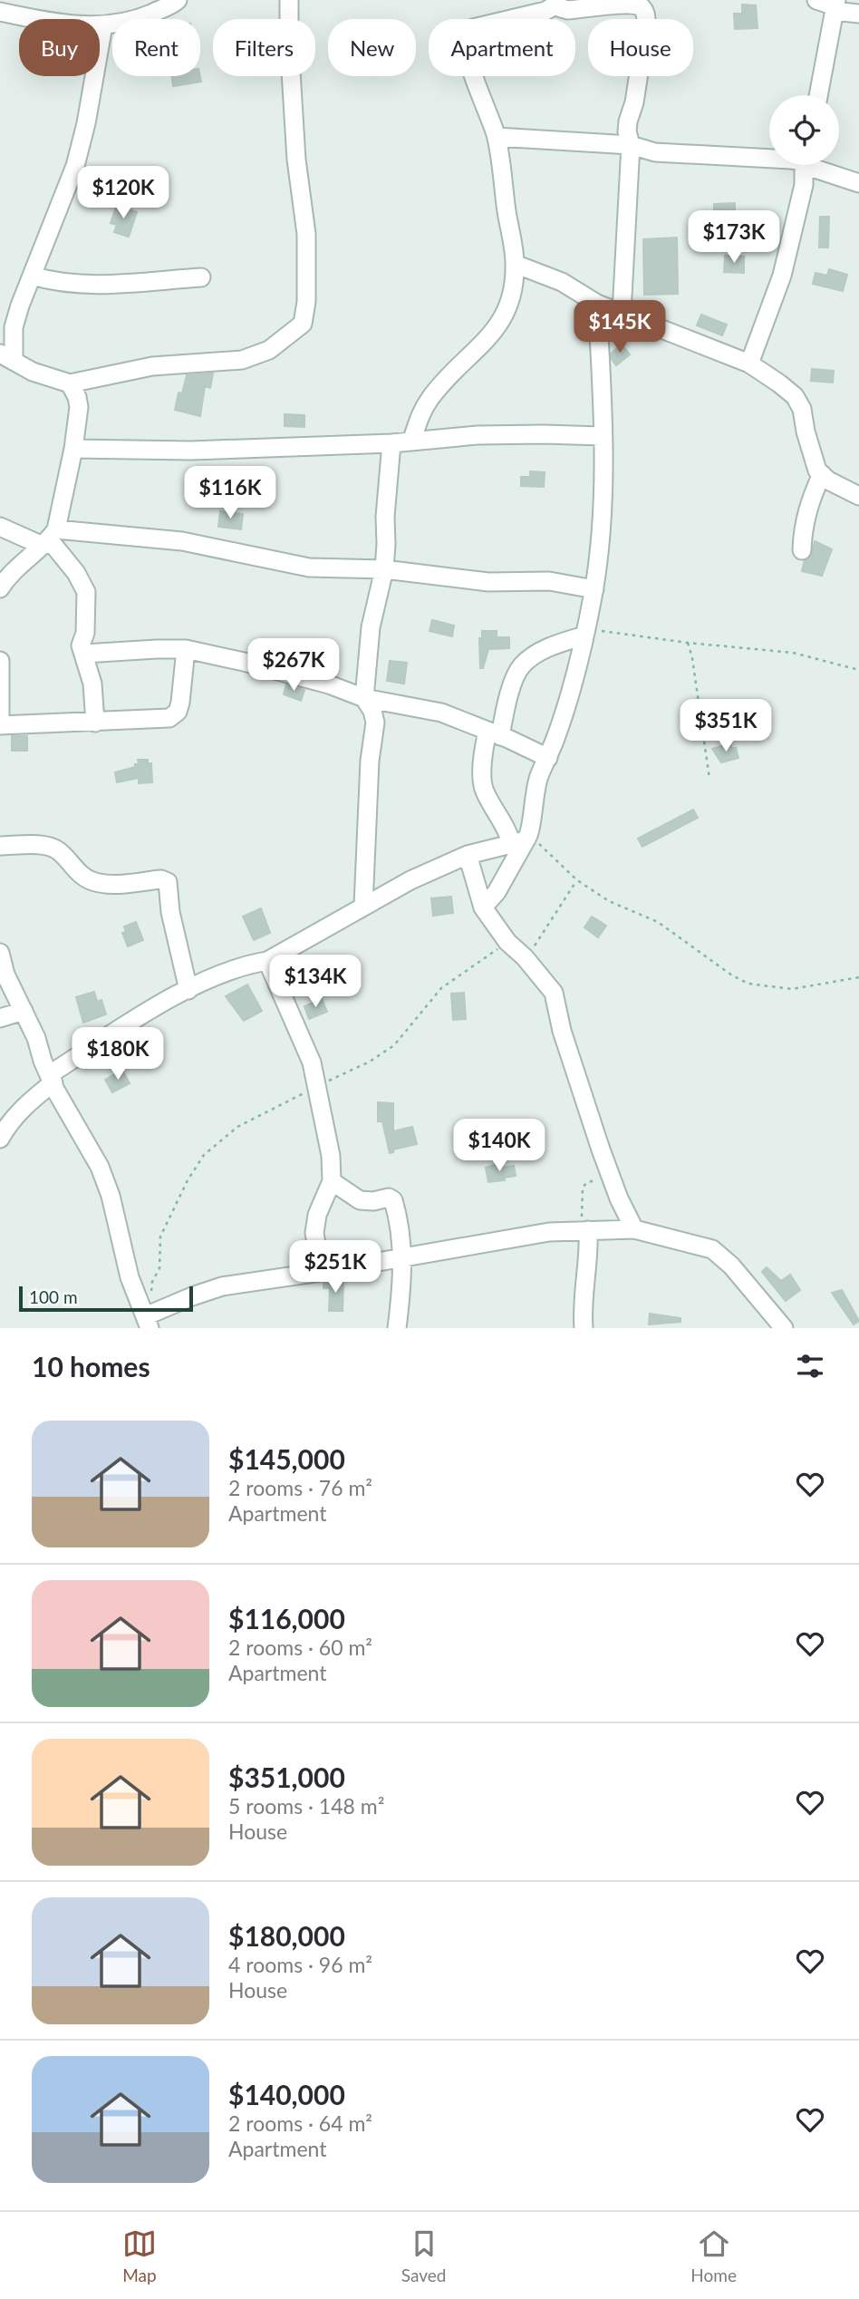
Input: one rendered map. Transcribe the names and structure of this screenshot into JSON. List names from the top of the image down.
{
  "scale_bar": "100 m",
  "page": {
    "chip": [
      "Buy",
      "Rent",
      "Filters",
      "New",
      "Apartment",
      "House"
    ],
    "price": [
      "$120K",
      "$173K",
      "$145K",
      "$116K",
      "$267K",
      "$351K",
      "$134K",
      "$180K",
      "$140K",
      "$251K"
    ],
    "scale": "100 m",
    "heading": "10 homes",
    "list": [
      {
        "name": "$145,000",
        "note": "2 rooms · 76 m² · Apartment"
      },
      {
        "name": "$116,000",
        "note": "2 rooms · 60 m² · Apartment"
      },
      {
        "name": "$351,000",
        "note": "5 rooms · 148 m² · House"
      },
      {
        "name": "$180,000",
        "note": "4 rooms · 96 m² · House"
      },
      {
        "name": "$140,000",
        "note": "2 rooms · 64 m² · Apartment"
      }
    ],
    "tabs": ["Map", "Saved", "Home"]
  }
}
